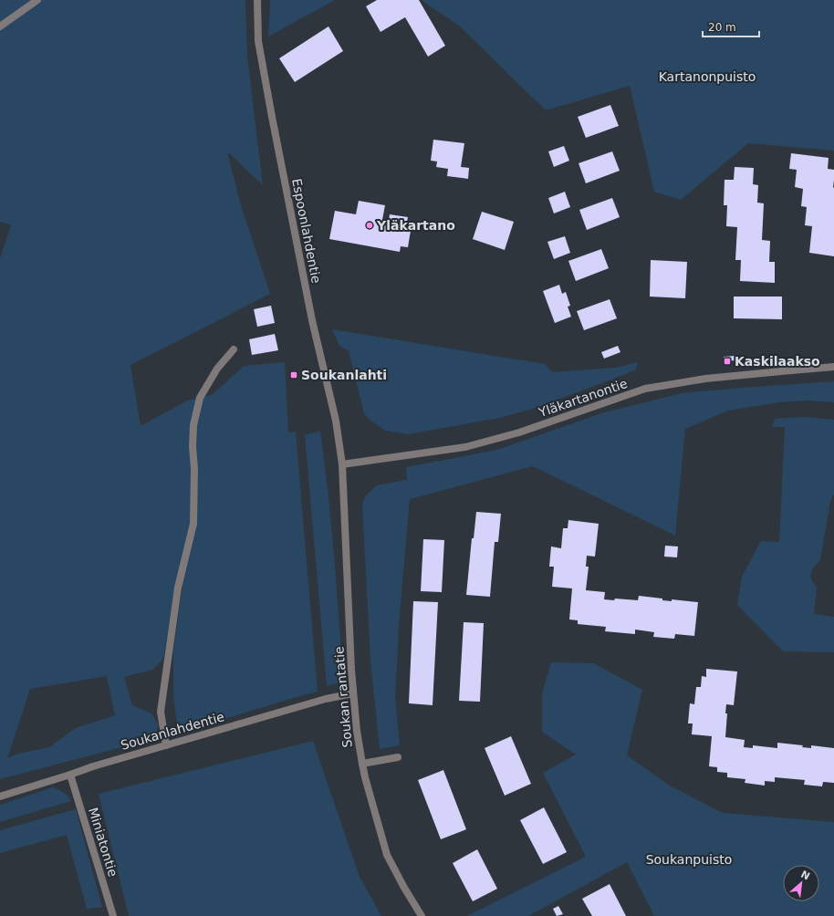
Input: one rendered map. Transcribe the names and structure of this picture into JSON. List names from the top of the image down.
{
  "streets": {
    "street": [
      "Espoonlahdentie",
      "Yläkartanontie",
      "Soukan rantatie",
      "Soukanlahdentie",
      "Miniatontie"
    ]
  },
  "crossings": [
    ["Espoonlahdentie", "Yläkartanontie"],
    ["Espoonlahdentie", "Soukan rantatie"],
    ["Yläkartanontie", "Soukan rantatie"],
    ["Soukan rantatie", "Soukanlahdentie"],
    ["Soukanlahdentie", "Miniatontie"]
  ],
  "parks": ["Kartanonpuisto", "Soukanpuisto"],
  "places": {
    "other": ["Yläkartano"],
    "transit": ["Kaskilaakso", "Soukanlahti"]
  },
  "scale_bar": "20 m",
  "north": "top right"
}
